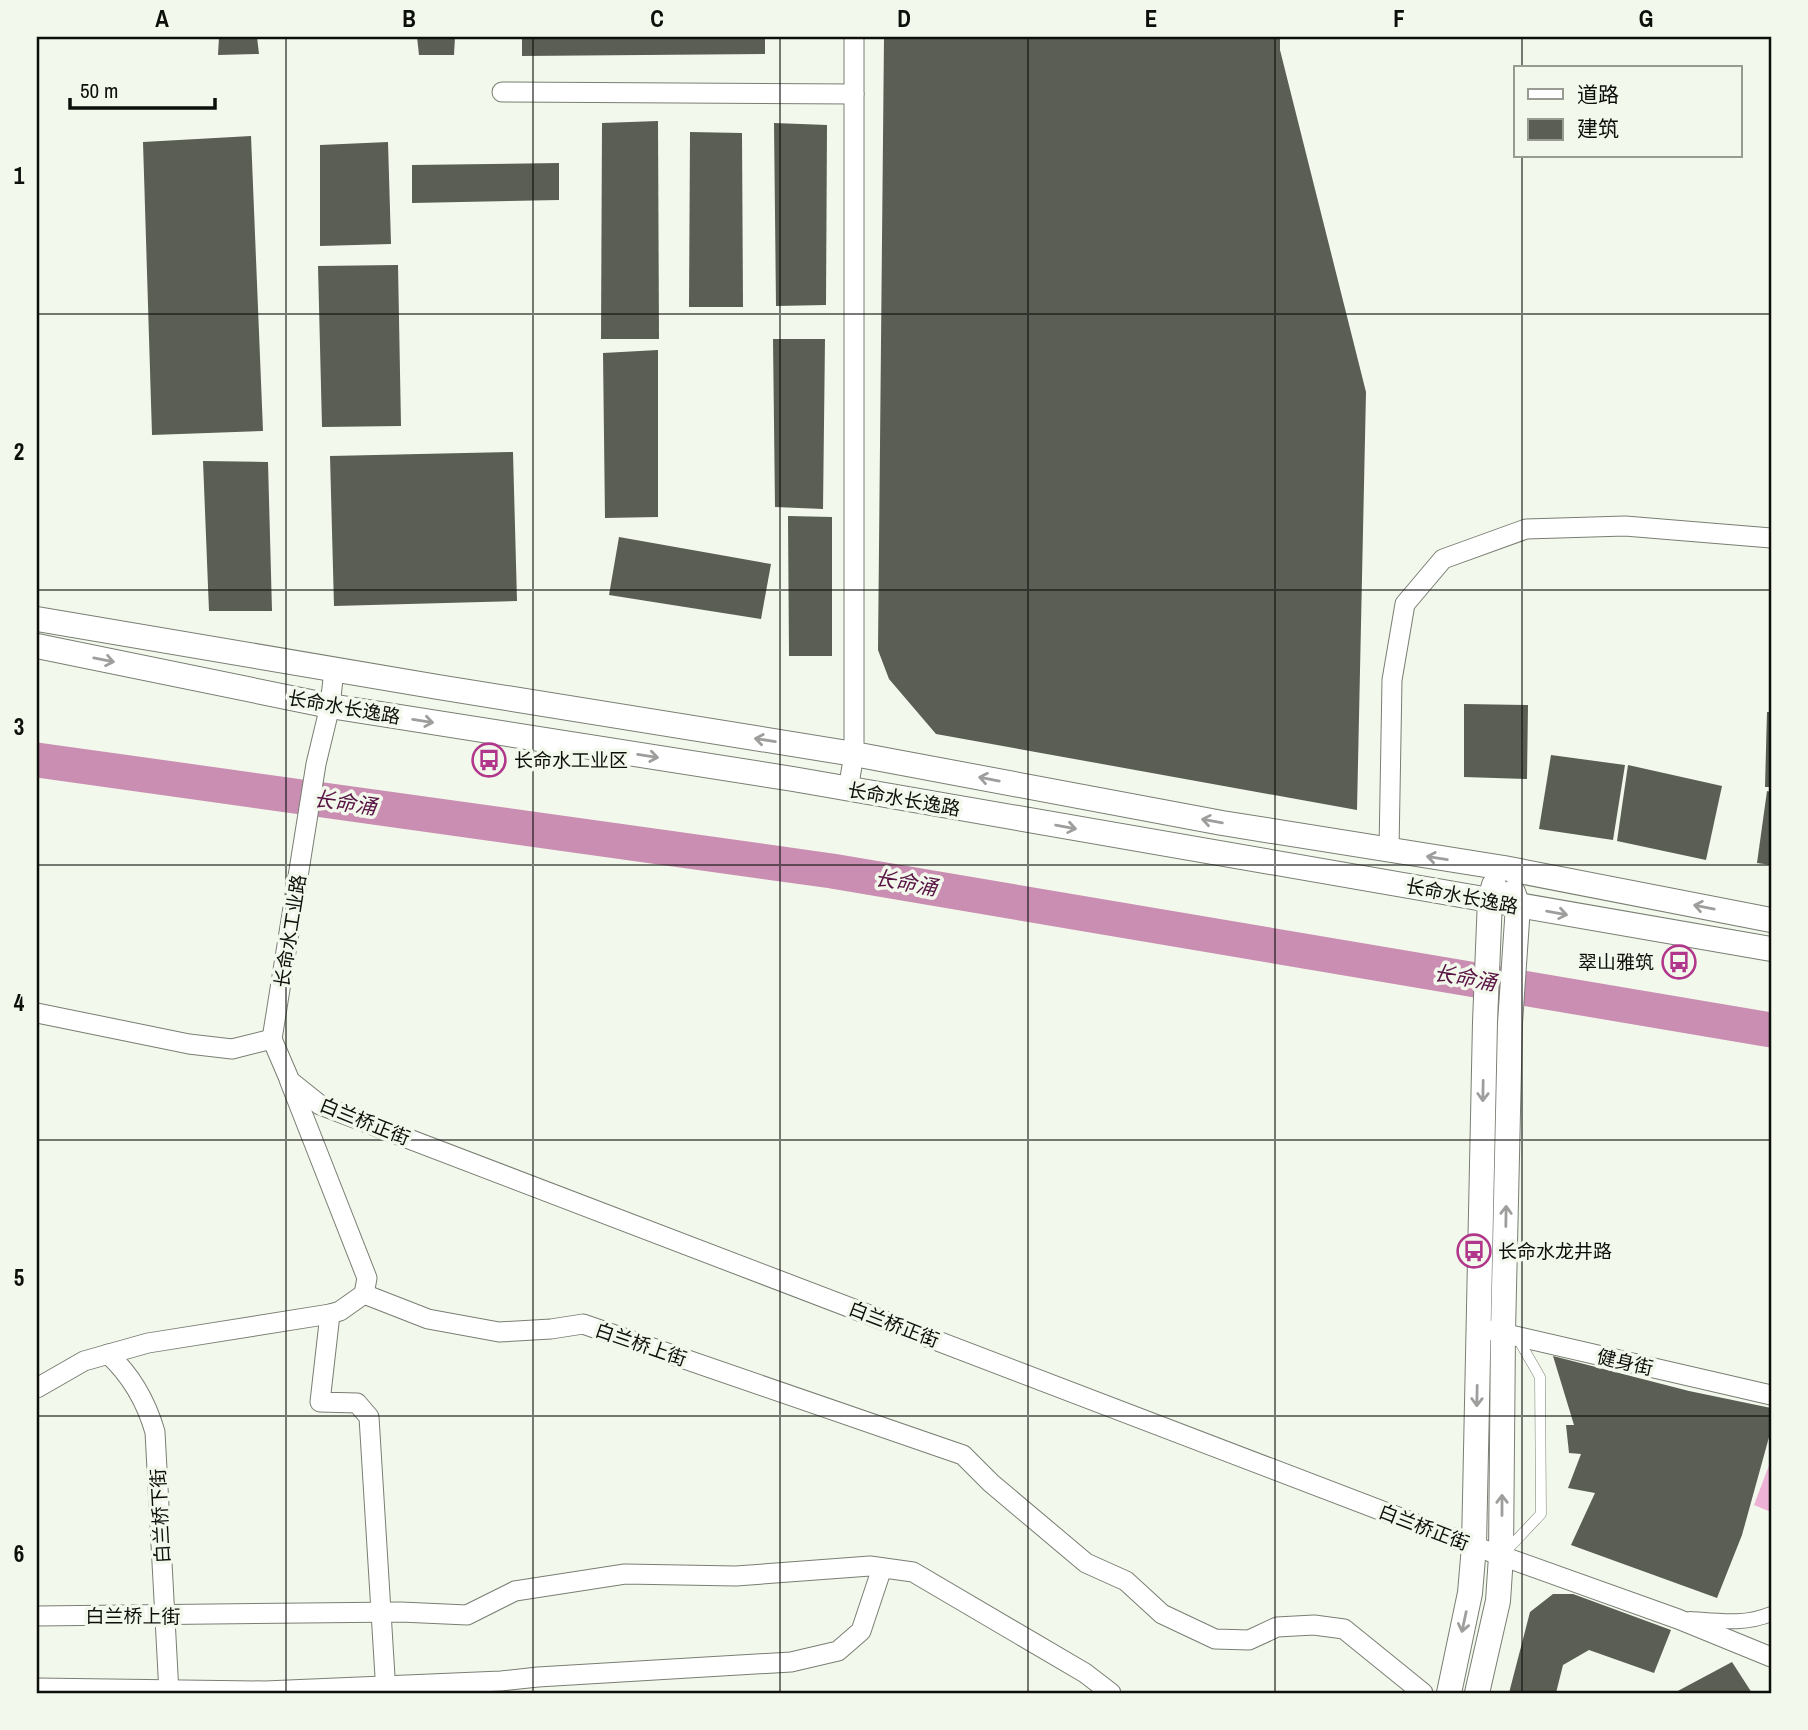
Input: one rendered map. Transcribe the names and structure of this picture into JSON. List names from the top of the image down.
{
  "streets": {
    "street": [
      "长命水长逸路",
      "长命水工业路",
      "白兰桥正街",
      "白兰桥上街",
      "健身街",
      "白兰桥下街"
    ]
  },
  "crossings": [
    ["长命水长逸路", "长命水工业路"],
    ["长命水工业路", "白兰桥正街"],
    ["白兰桥上街", "白兰桥下街"]
  ],
  "water": ["长命涌"],
  "places": {
    "bus stop": ["长命水工业区", "翠山雅筑", "长命水龙井路"]
  },
  "legend": ["道路", "建筑"],
  "scale_bar": "50 m",
  "grid": {
    "columns": [
      "A",
      "B",
      "C",
      "D",
      "E",
      "F",
      "G"
    ],
    "rows": [
      "1",
      "2",
      "3",
      "4",
      "5",
      "6"
    ]
  }
}
